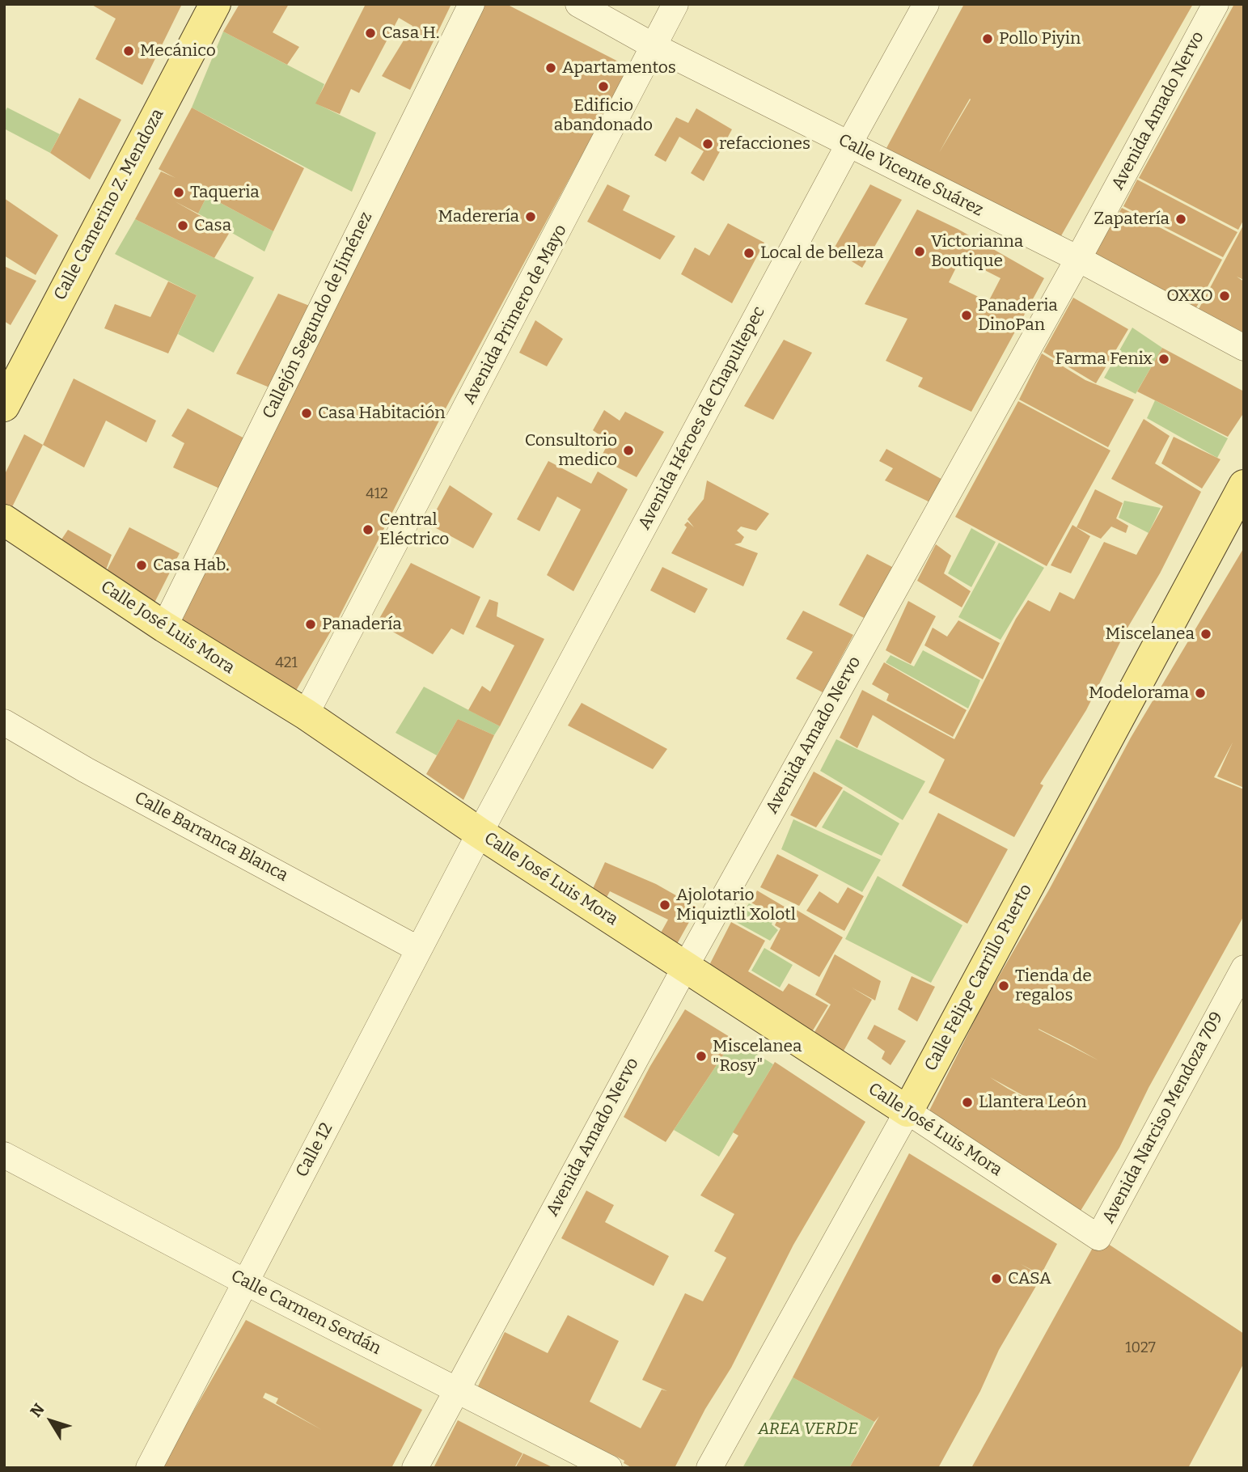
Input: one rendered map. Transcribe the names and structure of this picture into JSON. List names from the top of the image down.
{
  "streets": {
    "main road": ["Calle Camerino Z. Mendoza", "Calle José Luis Mora", "Calle Felipe Carrillo Puerto"],
    "street": [
      "Avenida Amado Nervo",
      "Calle Vicente Suárez",
      "Avenida Primero de Mayo",
      "Callejón Segundo de Jiménez",
      "Avenida Héroes de Chapultepec",
      "Calle Barranca Blanca",
      "Avenida Narciso Mendoza 709",
      "Calle 12",
      "Calle Carmen Serdán"
    ]
  },
  "crossings": [
    ["Avenida Amado Nervo", "Calle Vicente Suárez"],
    ["Avenida Amado Nervo", "Calle José Luis Mora"],
    ["Avenida Amado Nervo", "Calle Carmen Serdán"],
    ["Calle Vicente Suárez", "Avenida Primero de Mayo"],
    ["Calle Vicente Suárez", "Avenida Héroes de Chapultepec"],
    ["Avenida Primero de Mayo", "Calle José Luis Mora"],
    ["Callejón Segundo de Jiménez", "Calle José Luis Mora"],
    ["Avenida Héroes de Chapultepec", "Calle José Luis Mora"],
    ["Avenida Héroes de Chapultepec", "Calle 12"],
    ["Calle José Luis Mora", "Calle Felipe Carrillo Puerto"],
    ["Calle José Luis Mora", "Avenida Narciso Mendoza 709"],
    ["Calle José Luis Mora", "Calle 12"],
    ["Calle Barranca Blanca", "Calle 12"],
    ["Calle 12", "Calle Carmen Serdán"]
  ],
  "parks": ["AREA VERDE"],
  "places": [
    "Casa H.",
    "Pollo Piyin",
    "Mecánico",
    "Apartamentos",
    "Edificio abandonado",
    "refacciones",
    "Taqueria",
    "Maderería",
    "Zapatería",
    "Casa",
    "Victorianna Boutique",
    "Local de belleza",
    "OXXO",
    "Panaderia DinoPan",
    "Farma Fenix",
    "Casa Habitación",
    "Consultorio medico",
    "Central Eléctrico",
    "Casa Hab.",
    "Panadería",
    "Miscelanea",
    "Modelorama",
    "Ajolotario Miquiztli Xolotl",
    "Tienda de regalos",
    "Miscelanea \"Rosy\"",
    "Llantera León",
    "CASA"
  ],
  "house_numbers": ["412", "421", "1027"],
  "north": "top left"
}
